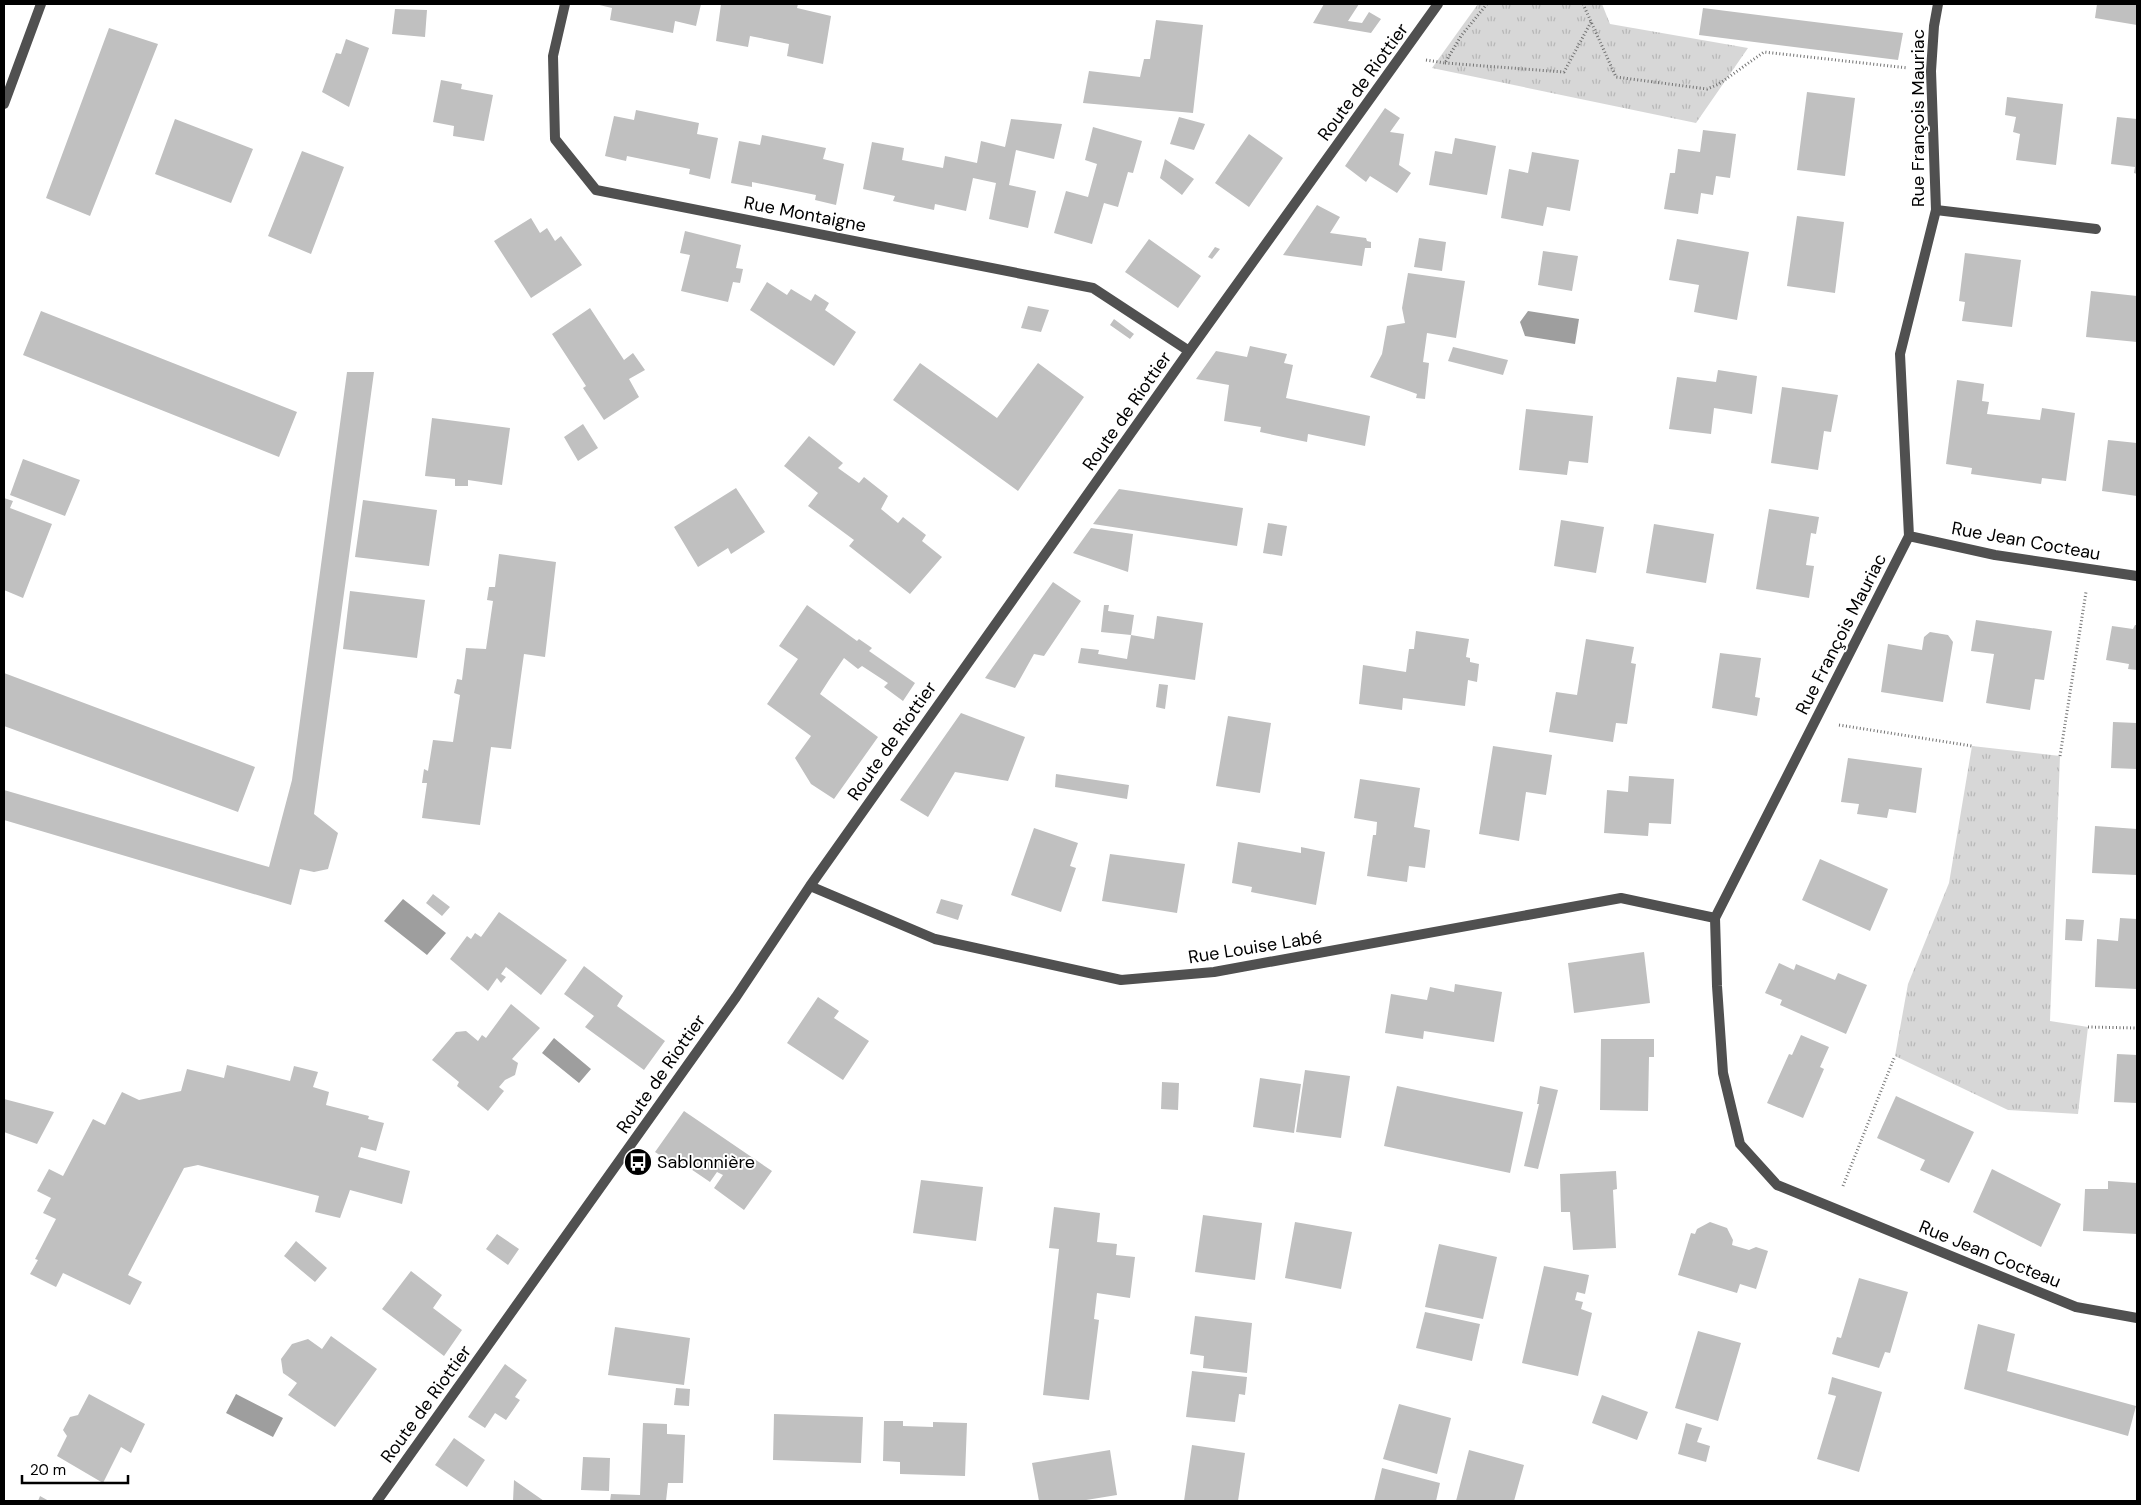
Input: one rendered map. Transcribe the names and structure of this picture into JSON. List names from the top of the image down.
{
  "streets": {
    "street": [
      "Route de Riottier",
      "Rue François Mauriac",
      "Rue Montaigne",
      "Rue Jean Cocteau",
      "Rue Louise Labé"
    ]
  },
  "crossings": [
    ["Route de Riottier", "Rue Montaigne"],
    ["Route de Riottier", "Rue Louise Labé"],
    ["Rue François Mauriac", "Rue Jean Cocteau"],
    ["Rue François Mauriac", "Rue Louise Labé"]
  ],
  "places": {
    "bus stop": ["Sablonnière"]
  },
  "scale_bar": "20 m"
}
